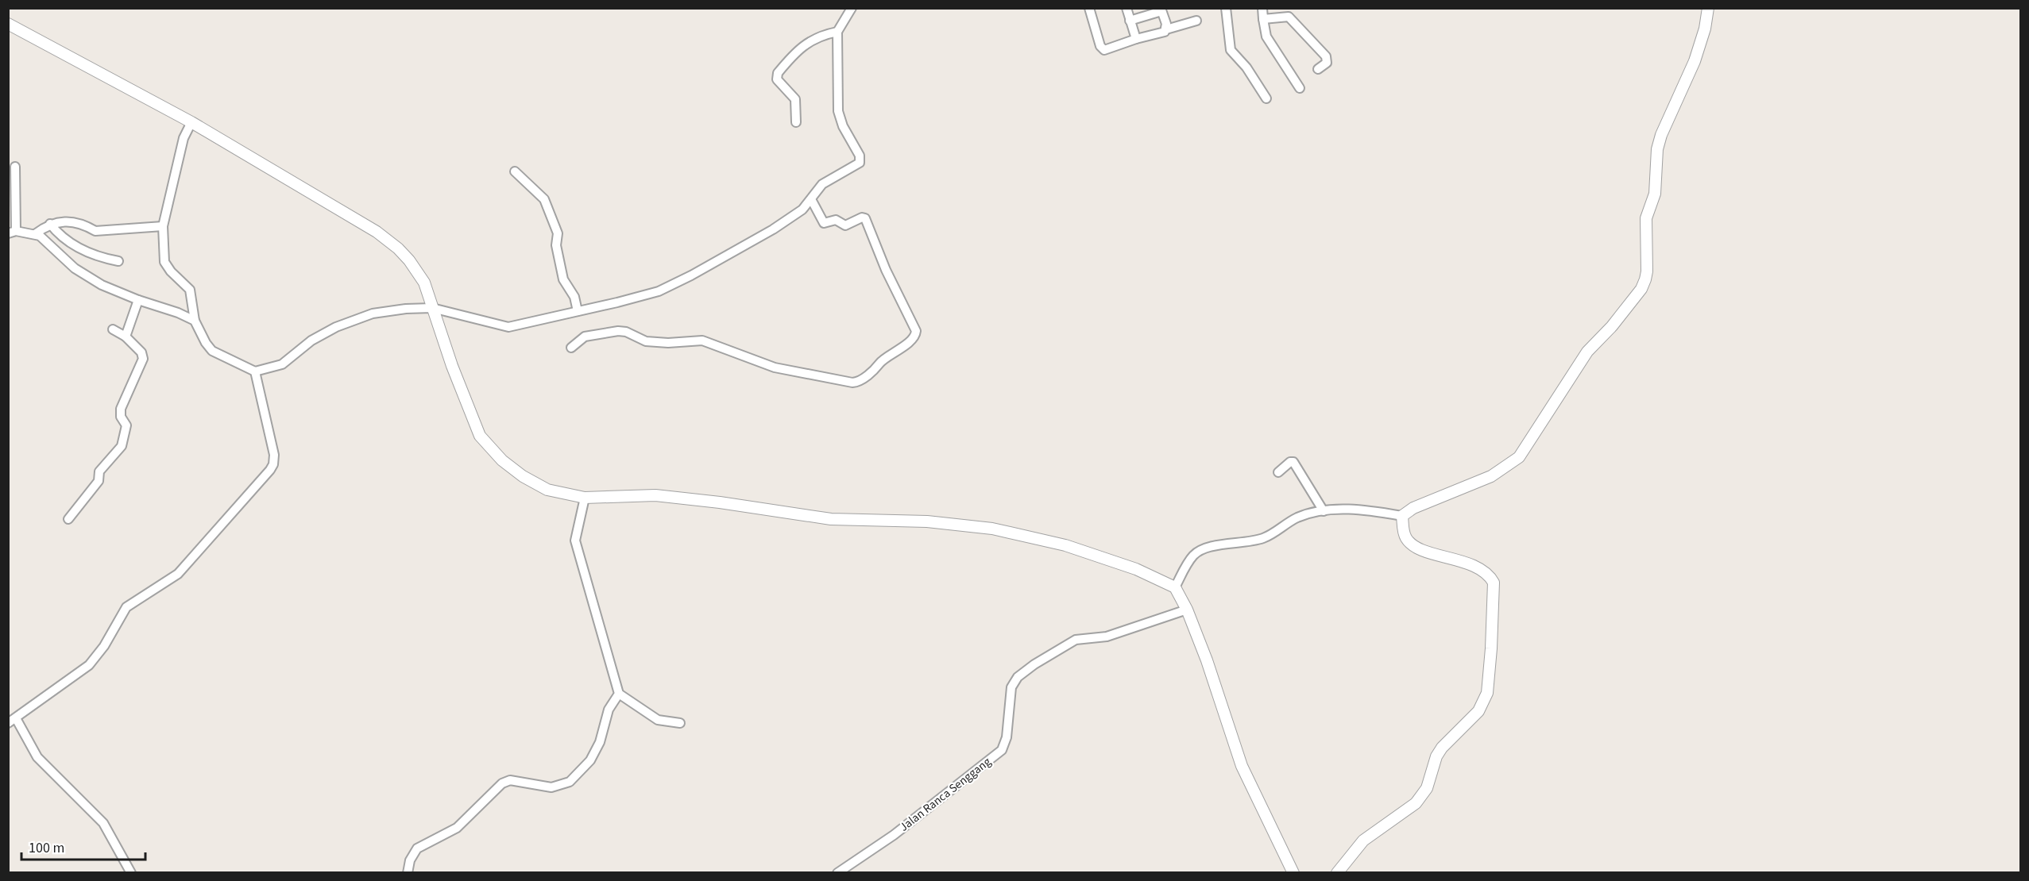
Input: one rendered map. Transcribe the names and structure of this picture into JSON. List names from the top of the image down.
{
  "streets": {
    "street": ["Jalan Ranca Senggang"]
  },
  "scale_bar": "100 m"
}
